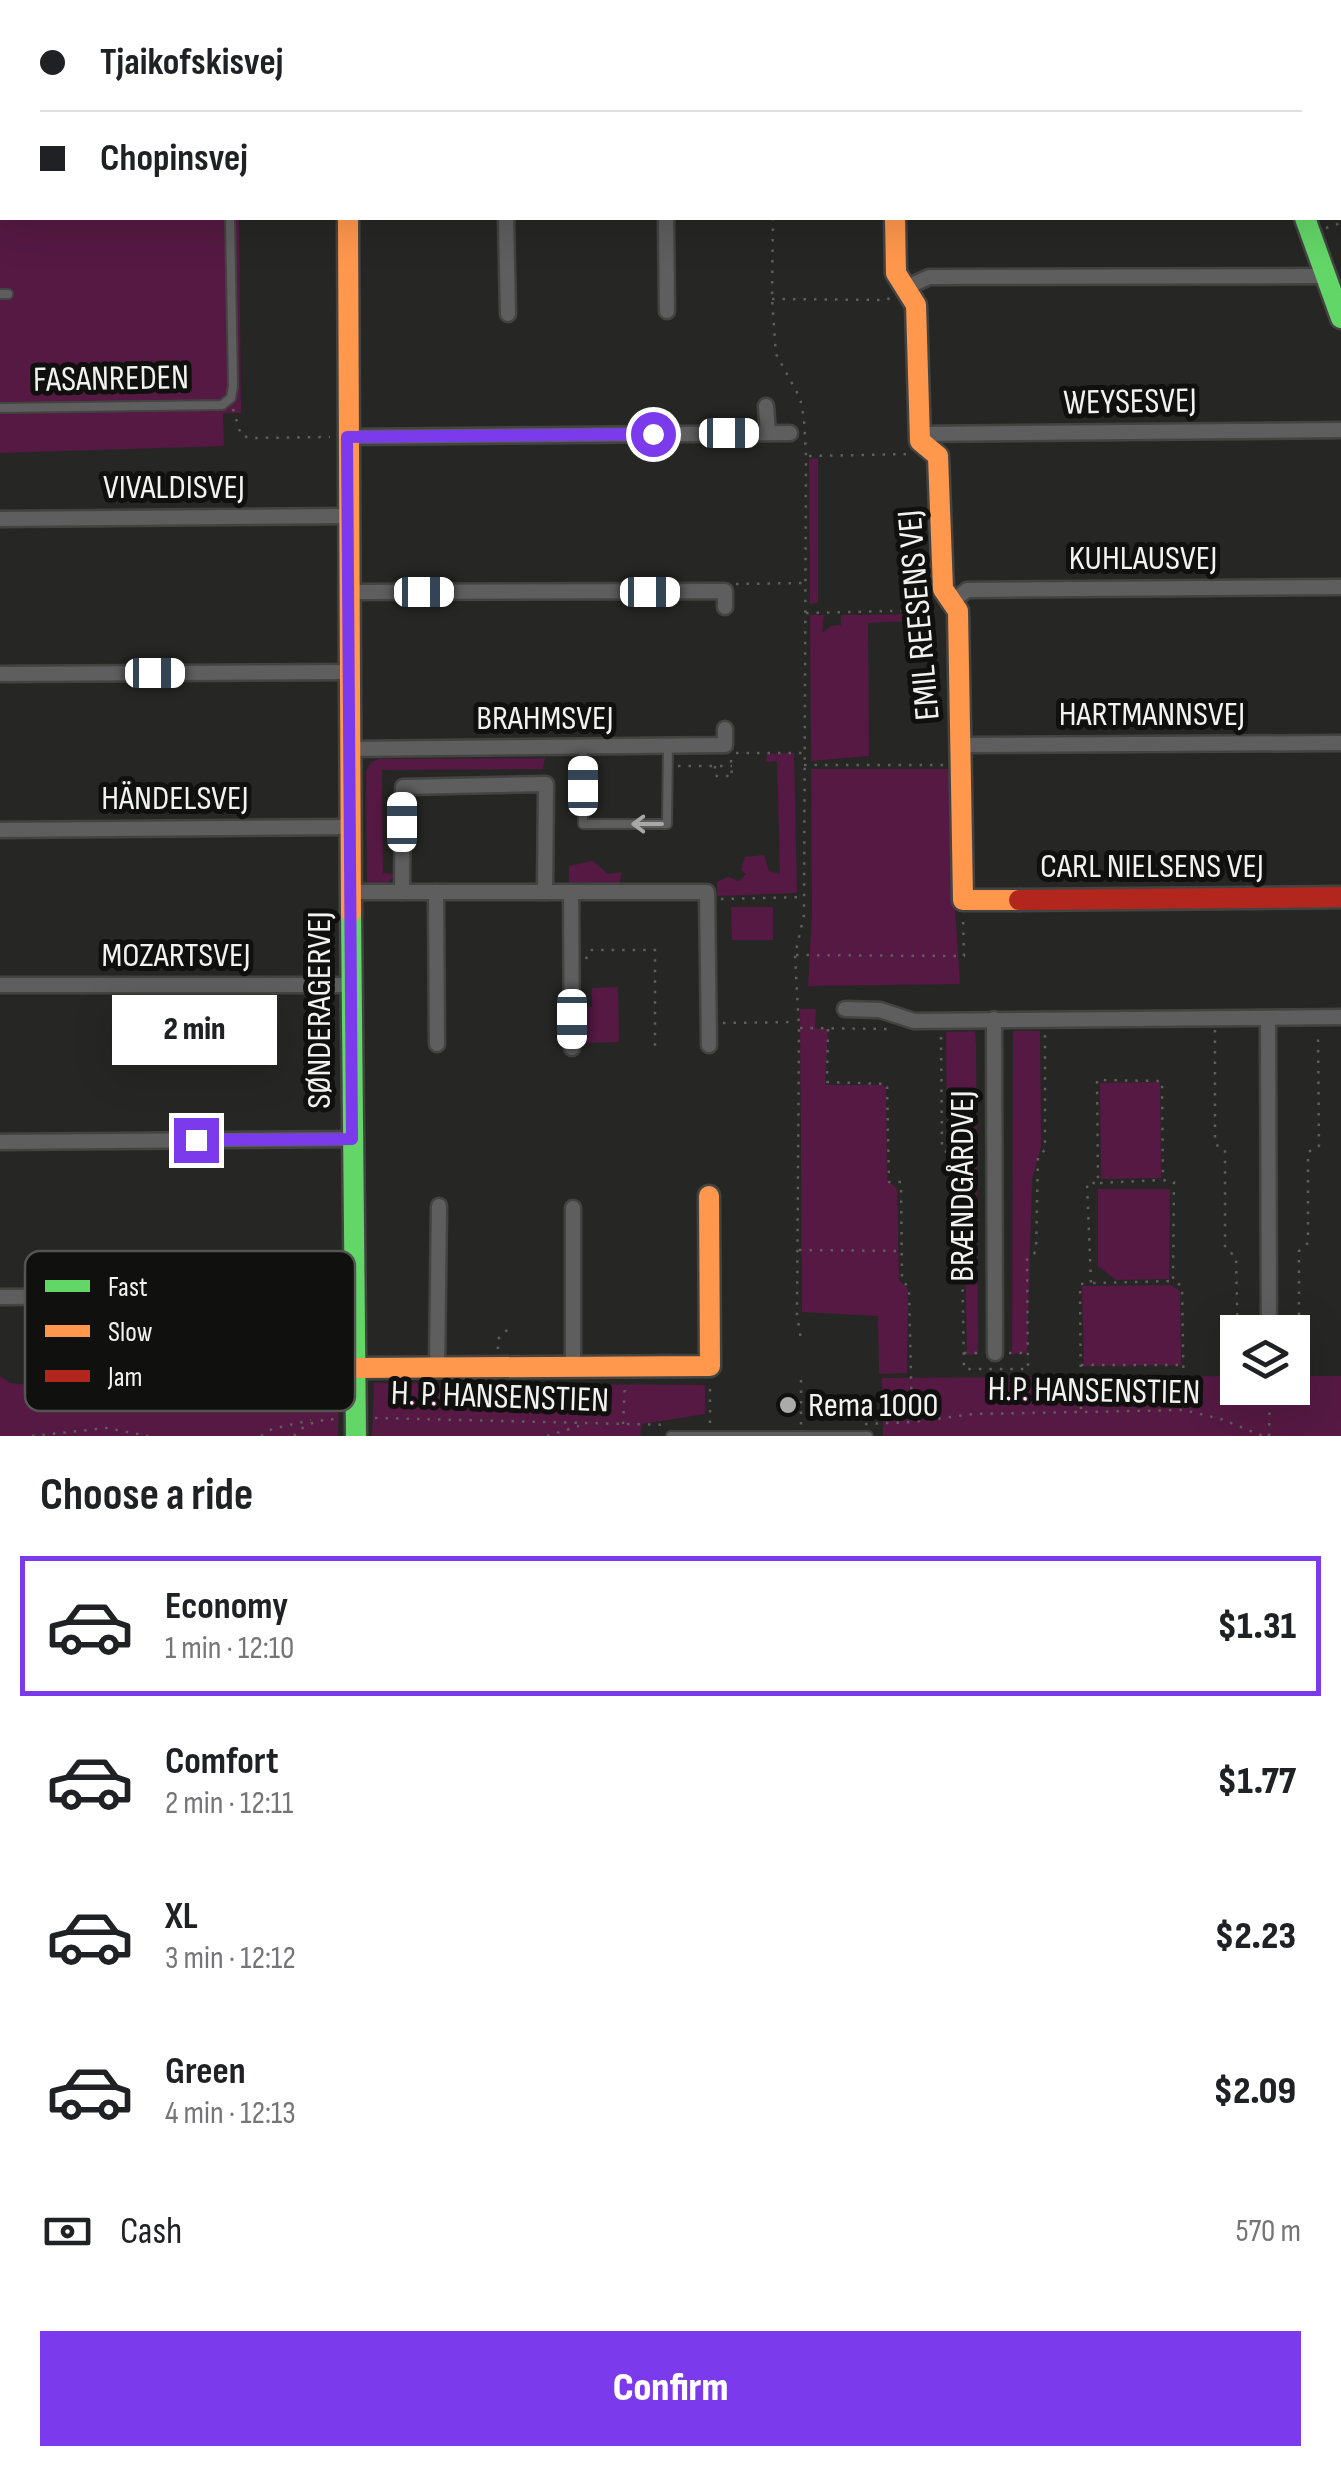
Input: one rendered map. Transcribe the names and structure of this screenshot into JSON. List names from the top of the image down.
{
  "streets": {
    "street": [
      "WEYSESVEJ",
      "VIVALDISVEJ",
      "KUHLAUSVEJ",
      "EMIL REESENS VEJ",
      "HARTMANNSVEJ",
      "BRAHMSVEJ",
      "HÄNDELSVEJ",
      "CARL NIELSENS VEJ",
      "MOZARTSVEJ",
      "SØNDERAGERVEJ",
      "BRÆNDGÅRDVEJ"
    ],
    "lane": ["FASANREDEN"],
    "path": ["H.P. HANSENSTIEN", "H. P. HANSENSTIEN"]
  },
  "crossings": [
    ["WEYSESVEJ", "EMIL REESENS VEJ"],
    ["VIVALDISVEJ", "SØNDERAGERVEJ"],
    ["KUHLAUSVEJ", "EMIL REESENS VEJ"],
    ["EMIL REESENS VEJ", "HARTMANNSVEJ"],
    ["EMIL REESENS VEJ", "CARL NIELSENS VEJ"],
    ["BRAHMSVEJ", "SØNDERAGERVEJ"],
    ["HÄNDELSVEJ", "SØNDERAGERVEJ"],
    ["MOZARTSVEJ", "SØNDERAGERVEJ"],
    ["SØNDERAGERVEJ", "H. P. HANSENSTIEN"]
  ],
  "places": ["Rema 1000"],
  "legend": ["Fast", "Slow", "Jam"],
  "page": {
    "banner": ["Tjaikofskisvej", "Chopinsvej"],
    "bubble": "2 min",
    "heading": "Choose a ride",
    "list": [
      {
        "name": "Economy",
        "note": "1 min · 12:10",
        "value": "$1.31"
      },
      {
        "name": "Comfort",
        "note": "2 min · 12:11",
        "value": "$1.77"
      },
      {
        "name": "XL",
        "note": "3 min · 12:12",
        "value": "$2.23"
      },
      {
        "name": "Green",
        "note": "4 min · 12:13",
        "value": "$2.09"
      }
    ],
    "pay": ["Cash", "570 m"],
    "buttons": "Confirm"
  }
}
